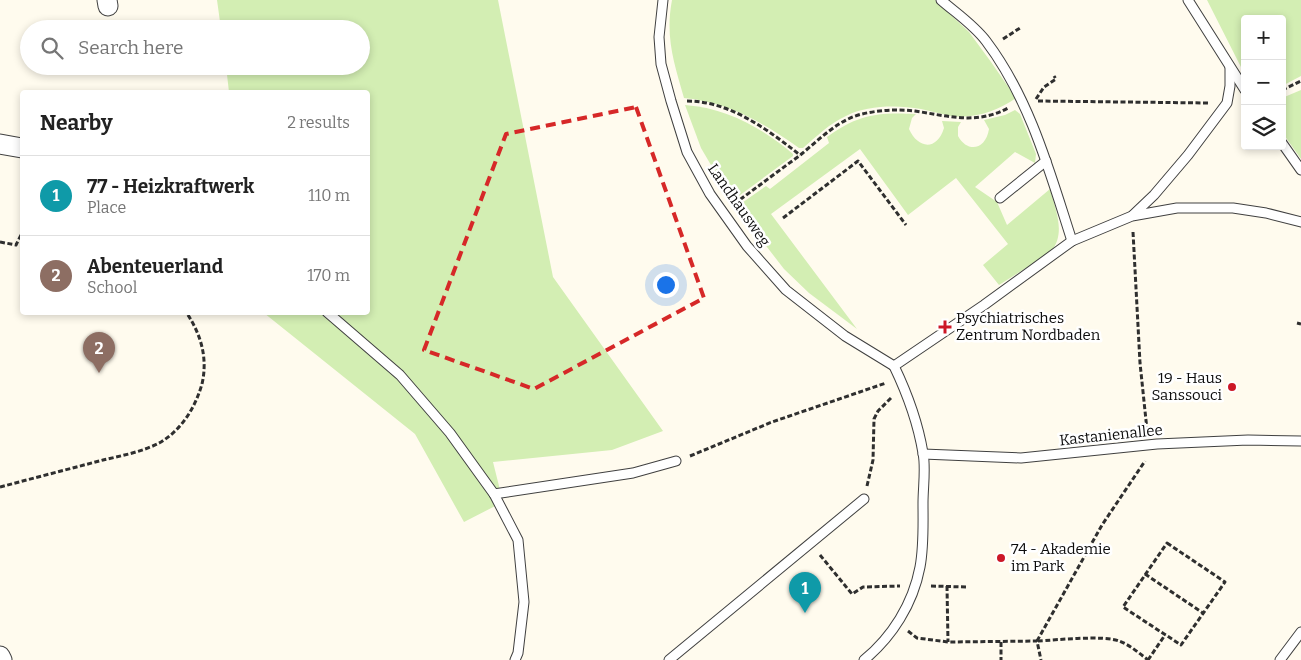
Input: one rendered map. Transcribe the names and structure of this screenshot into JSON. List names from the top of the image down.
{
  "streets": {
    "lane": ["Landhausweg", "Kastanienallee"]
  },
  "places": {
    "health": ["Psychiatrisches Zentrum Nordbaden"],
    "other": ["19 - Haus Sanssouci", "74 - Akademie im Park"]
  },
  "page": {
    "map_buttons": ["+", "−"],
    "search": "Search here",
    "heading": ["Nearby", "2 results"],
    "list": [
      {
        "mark": "1",
        "name": "77 - Heizkraftwerk",
        "note": "Place",
        "value": "110 m"
      },
      {
        "mark": "2",
        "name": "Abenteuerland",
        "note": "School",
        "value": "170 m"
      }
    ],
    "pins": ["2", "1"]
  }
}
